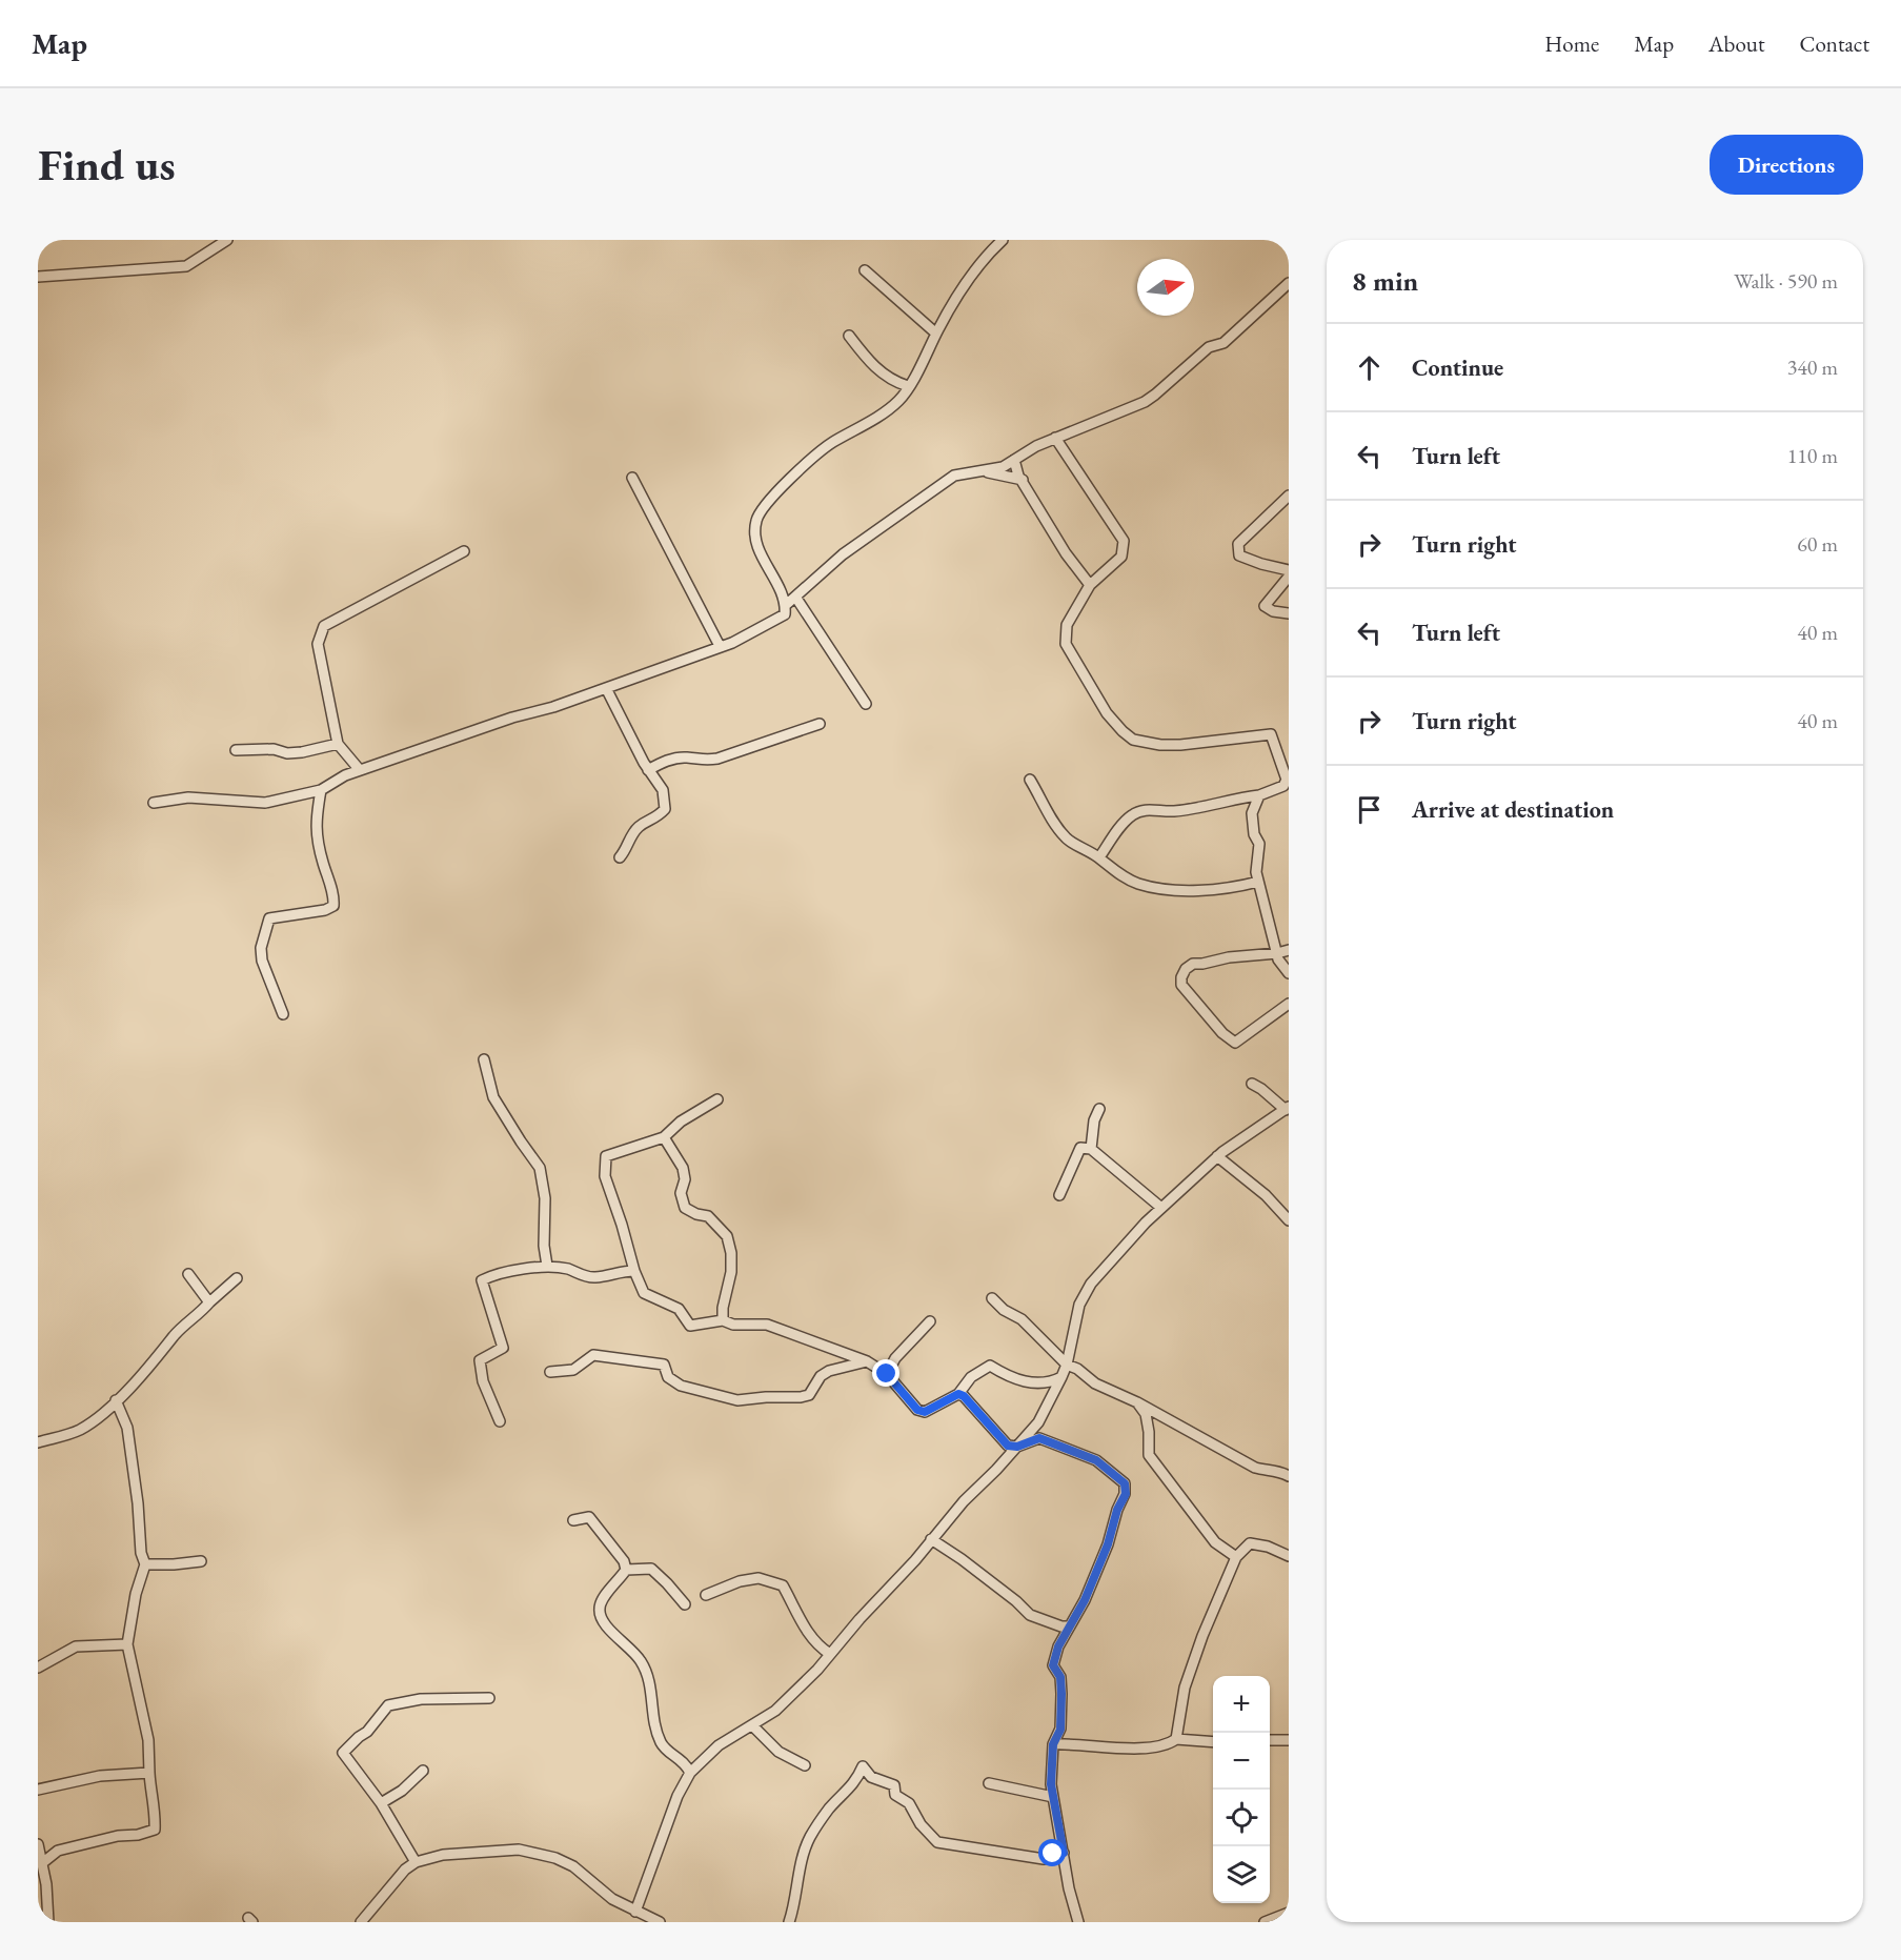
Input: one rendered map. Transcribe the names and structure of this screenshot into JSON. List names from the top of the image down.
{
  "north": "right",
  "page": {
    "header": "Map",
    "nav": [
      "Home",
      "Map",
      "About",
      "Contact"
    ],
    "buttons": "Directions",
    "title": "Find us",
    "heading": ["8 min", "Walk · 590 m"],
    "list": [
      ["Continue", "340 m"],
      ["Turn left", "110 m"],
      ["Turn right", "60 m"],
      ["Turn left", "40 m"],
      ["Turn right", "40 m"],
      "Arrive at destination"
    ],
    "map_buttons": ["+", "−"]
  }
}
